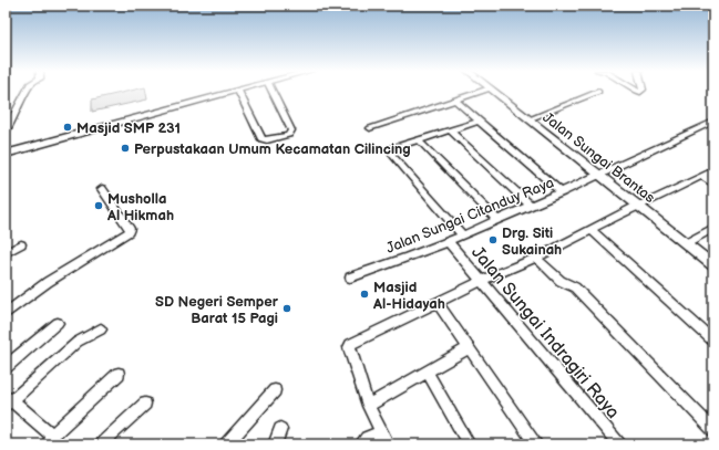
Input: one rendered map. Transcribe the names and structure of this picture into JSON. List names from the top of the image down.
{
  "streets": {
    "street": ["Jalan Sungai Brantas", "Jalan Sungai Citanduy Raya", "Jalan Sungai Indragiri Raya"]
  },
  "crossings": [
    ["Jalan Sungai Brantas", "Jalan Sungai Citanduy Raya"],
    ["Jalan Sungai Citanduy Raya", "Jalan Sungai Indragiri Raya"]
  ],
  "places": [
    "Masjid SMP 231",
    "Perpustakaan Umum Kecamatan Cilincing",
    "Musholla Al Hikmah",
    "Drg. Siti Sukainah",
    "Masjid Al-Hidayah",
    "SD Negeri Semper Barat 15 Pagi"
  ]
}
